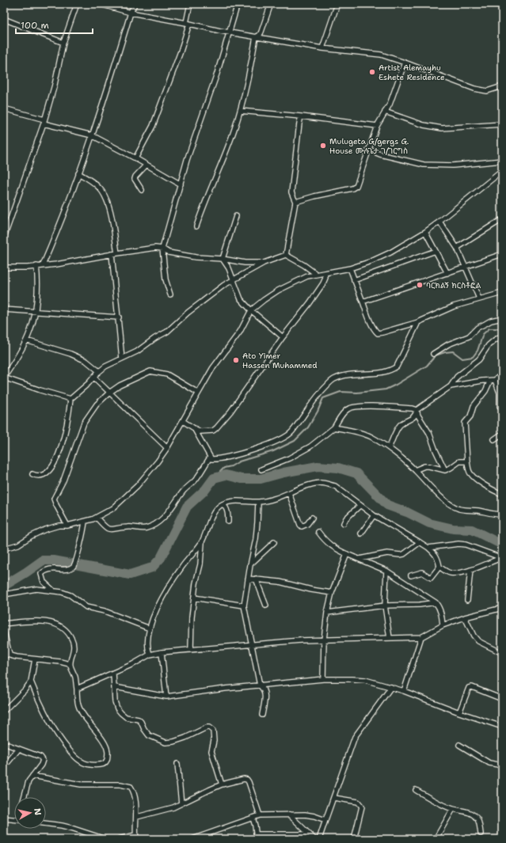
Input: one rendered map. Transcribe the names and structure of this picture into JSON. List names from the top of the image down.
{
  "places": [
    "Artist Alemayhu Eshete Residence",
    "Mulugeta G/gergs G. House ሙሉጌታ ገ/ገርግስ",
    "ባርክልኝ ክርስቶፎል",
    "Ato Yimer Hassen Muhammed"
  ],
  "scale_bar": "100 m",
  "north": "right"
}
